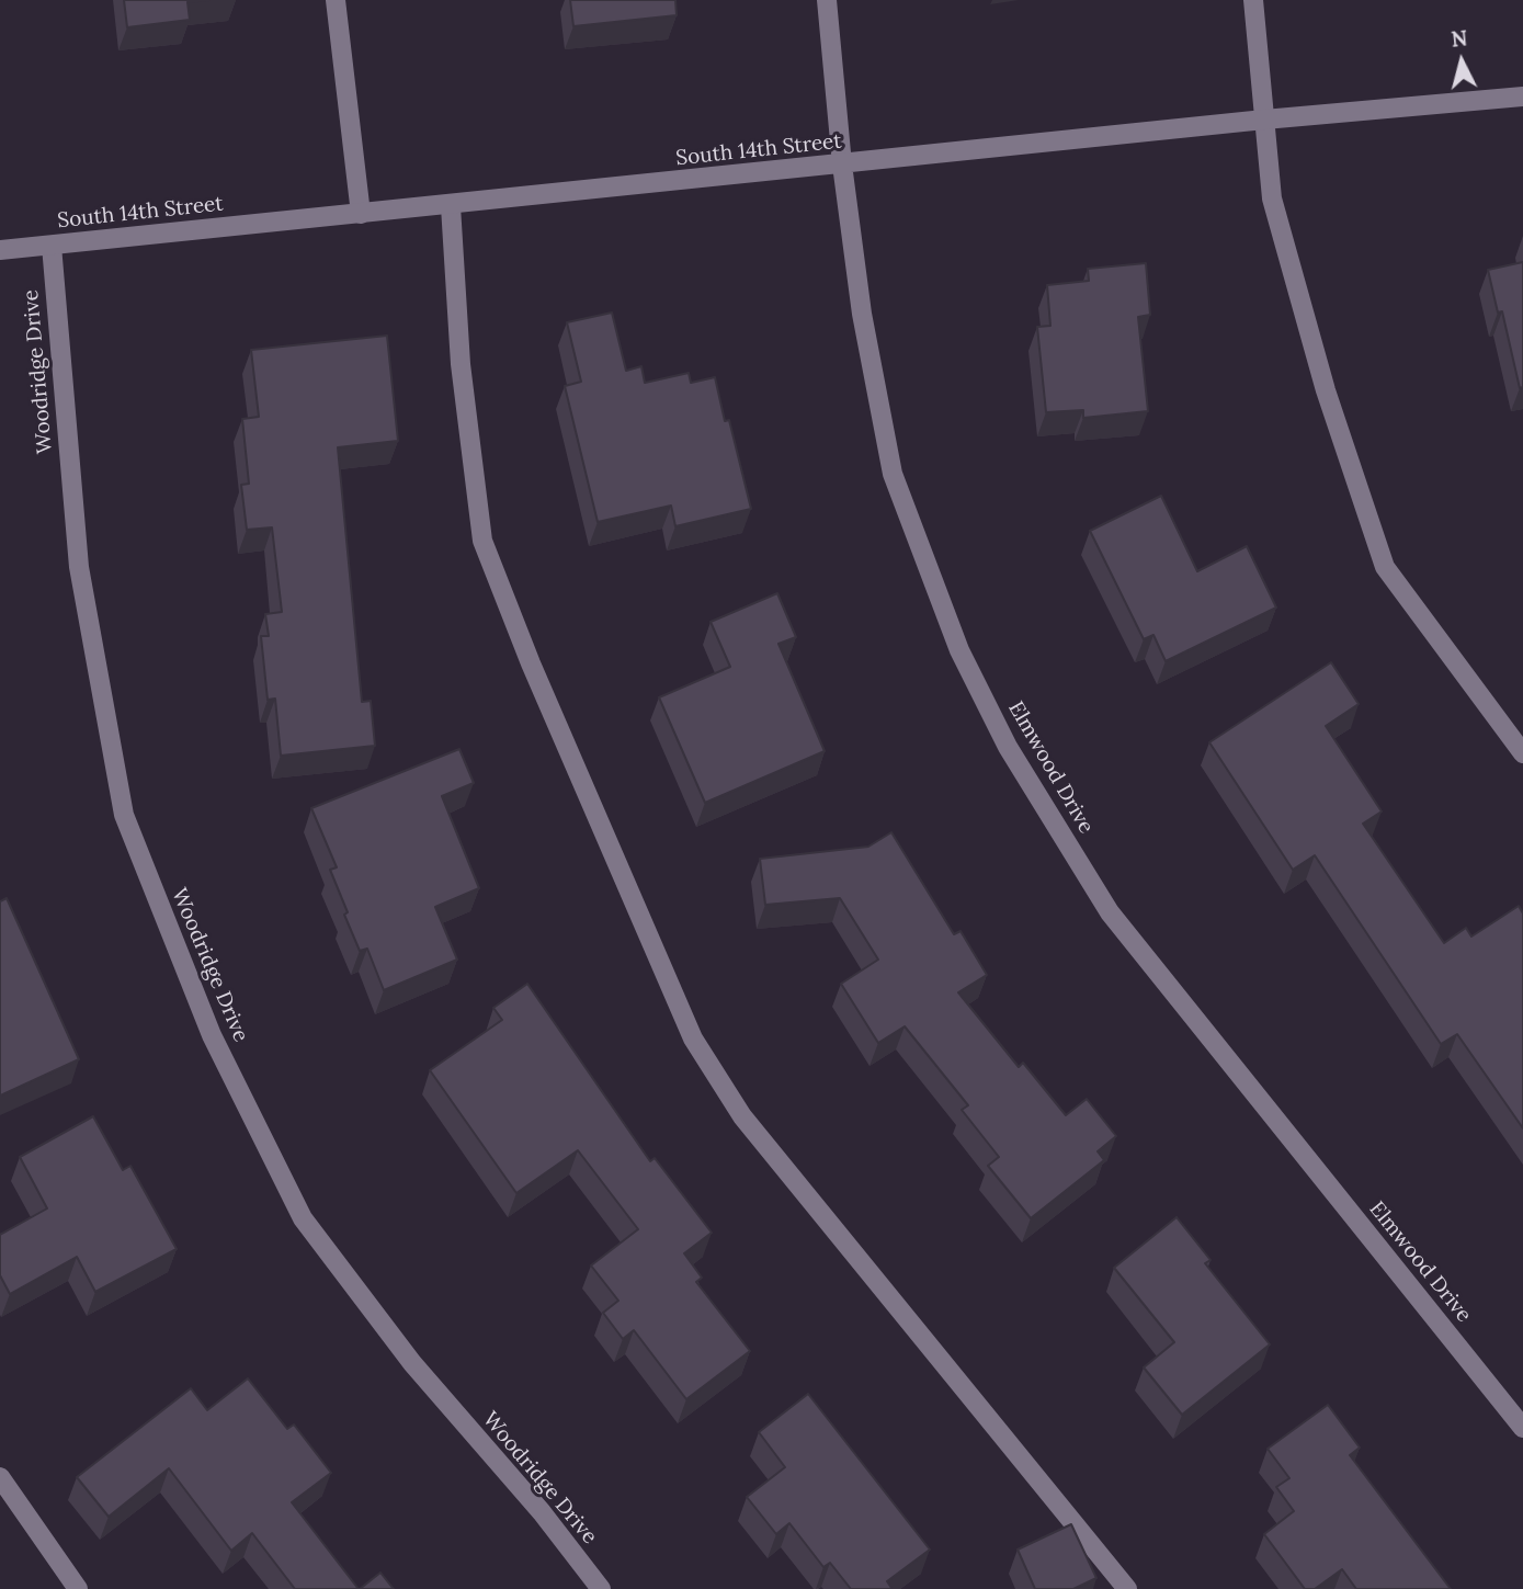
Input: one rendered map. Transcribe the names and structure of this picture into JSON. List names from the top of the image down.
{
  "streets": {
    "street": ["South 14th Street", "Woodridge Drive", "Elmwood Drive"]
  },
  "crossings": [
    ["South 14th Street", "Woodridge Drive"],
    ["South 14th Street", "Elmwood Drive"]
  ],
  "north": "top"
}
